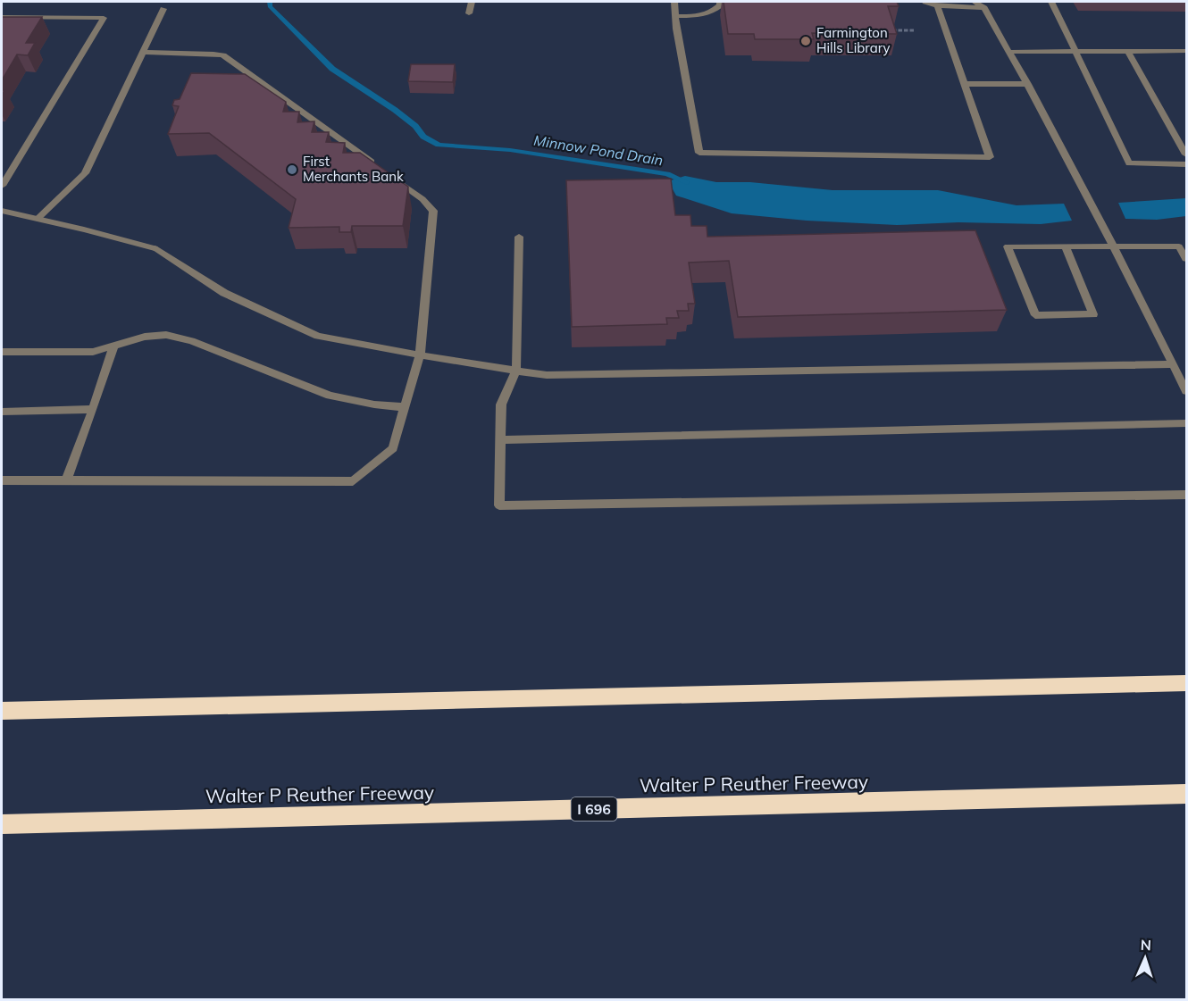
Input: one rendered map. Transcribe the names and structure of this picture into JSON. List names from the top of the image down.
{
  "streets": {
    "highway": ["Walter P Reuther Freeway", "I 696"]
  },
  "water": ["Minnow Pond Drain"],
  "places": ["Farmington Hills Library", "First Merchants Bank"],
  "north": "top"
}
